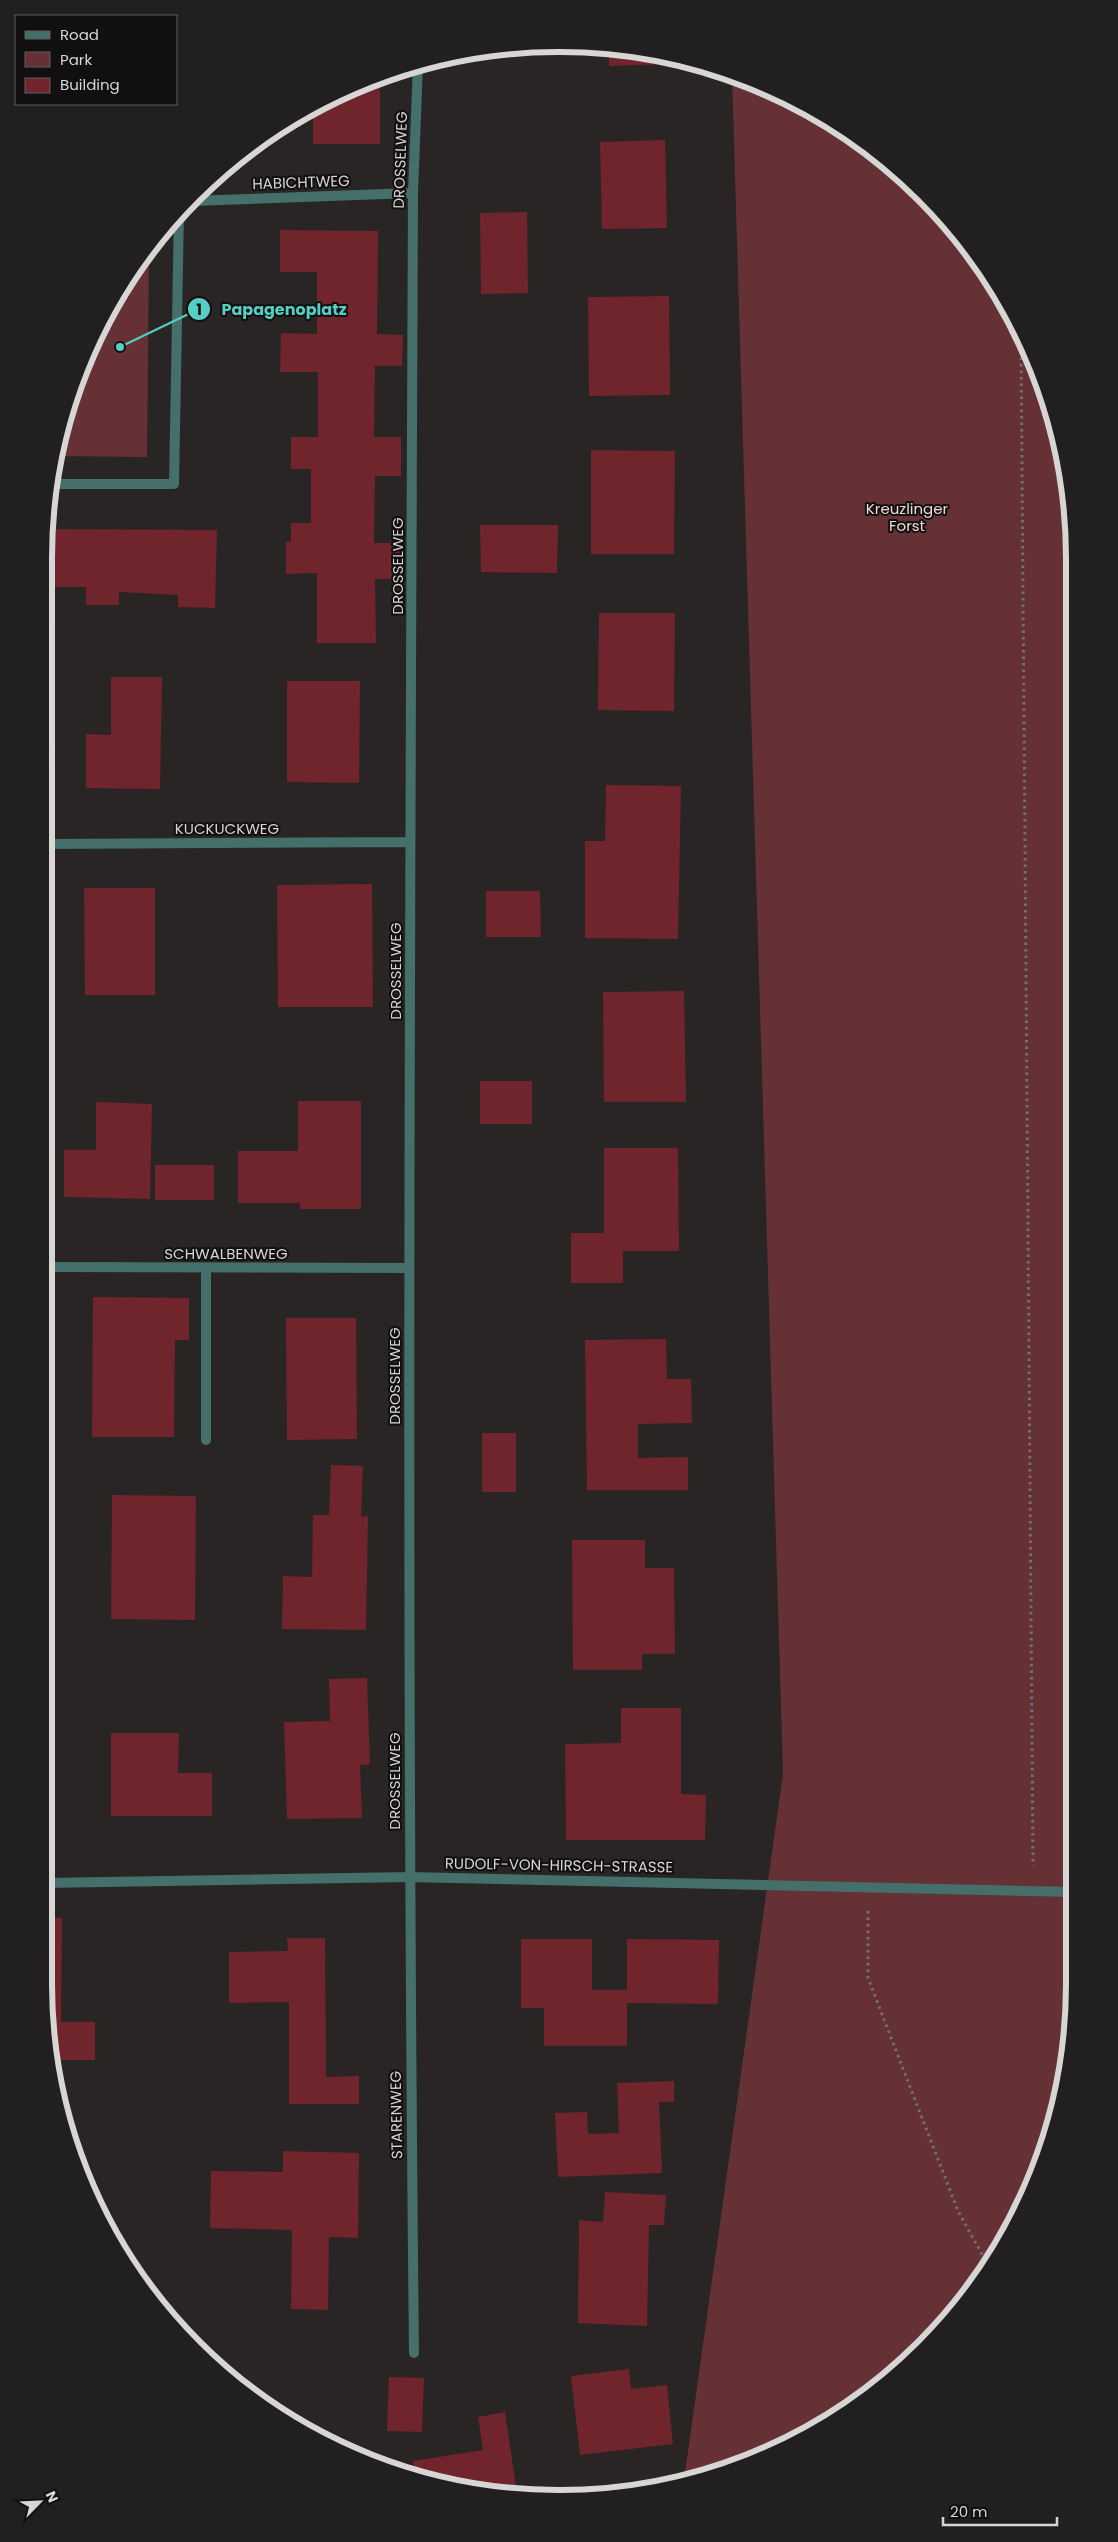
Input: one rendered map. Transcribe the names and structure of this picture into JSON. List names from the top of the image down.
{
  "streets": {
    "street": [
      "DROSSELWEG",
      "HABICHTWEG",
      "KUCKUCKWEG",
      "SCHWALBENWEG",
      "RUDOLF-VON-HIRSCH-STRASSE",
      "STARENWEG"
    ]
  },
  "crossings": [
    ["DROSSELWEG", "HABICHTWEG"],
    ["DROSSELWEG", "KUCKUCKWEG"],
    ["DROSSELWEG", "SCHWALBENWEG"],
    ["DROSSELWEG", "RUDOLF-VON-HIRSCH-STRASSE"],
    ["DROSSELWEG", "STARENWEG"],
    ["RUDOLF-VON-HIRSCH-STRASSE", "STARENWEG"]
  ],
  "parks": ["Kreuzlinger Forst"],
  "places": ["Papagenoplatz"],
  "legend": ["Road", "Park", "Building"],
  "scale_bar": "20 m",
  "north": "top right"
}
